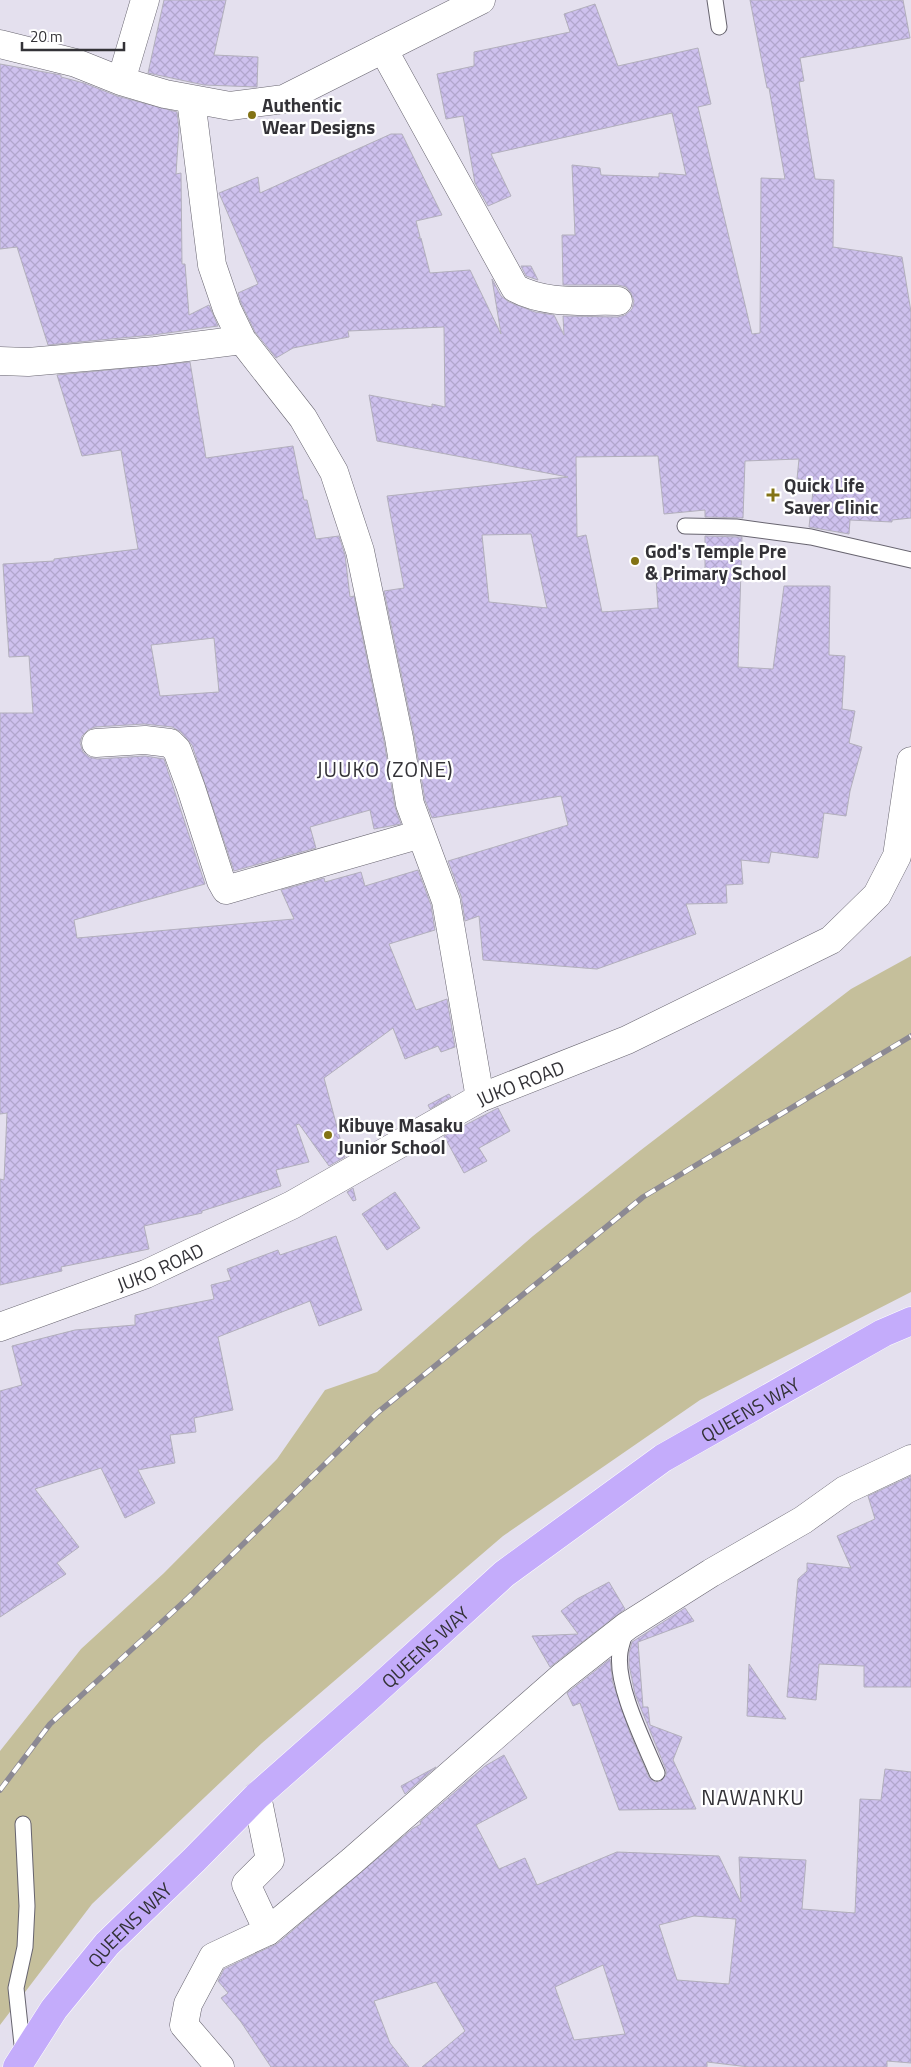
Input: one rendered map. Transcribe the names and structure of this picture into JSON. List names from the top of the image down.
{
  "streets": {
    "highway": ["QUEENS WAY"],
    "street": ["JUKO ROAD"]
  },
  "districts": ["JUUKO (ZONE)", "NAWANKU"],
  "places": {
    "other": ["Authentic Wear Designs", "God's Temple Pre & Primary School", "Kibuye Masaku Junior School"],
    "health": ["Quick Life Saver Clinic"]
  },
  "scale_bar": "20 m"
}
